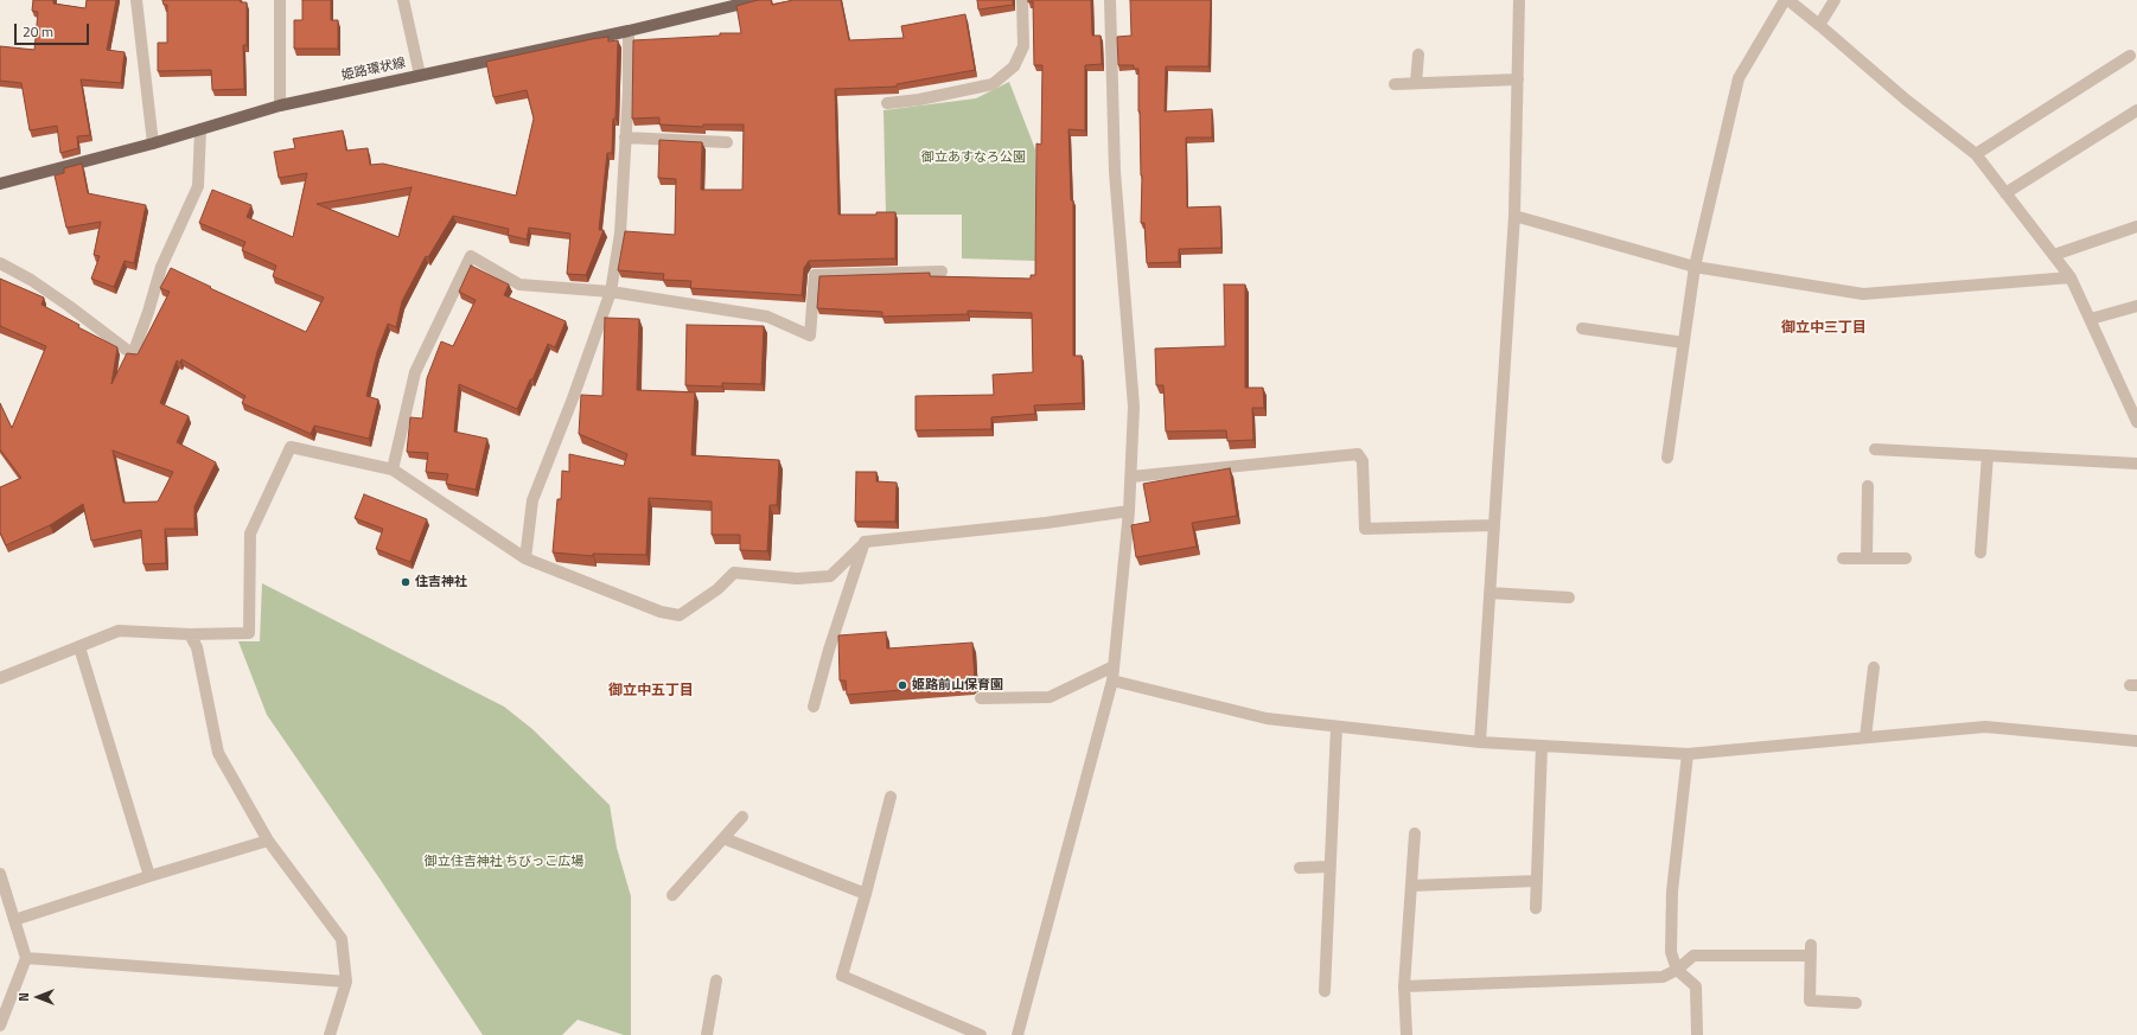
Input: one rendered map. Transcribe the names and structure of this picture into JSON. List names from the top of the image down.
{
  "streets": {
    "main road": ["姫路環状線"]
  },
  "districts": ["御立中三丁目", "御立中五丁目"],
  "parks": ["御立あすなろ公園", "御立住吉神社 ちびっこ広場"],
  "places": ["住吉神社", "姫路前山保育園"],
  "scale_bar": "20 m",
  "north": "left"
}
